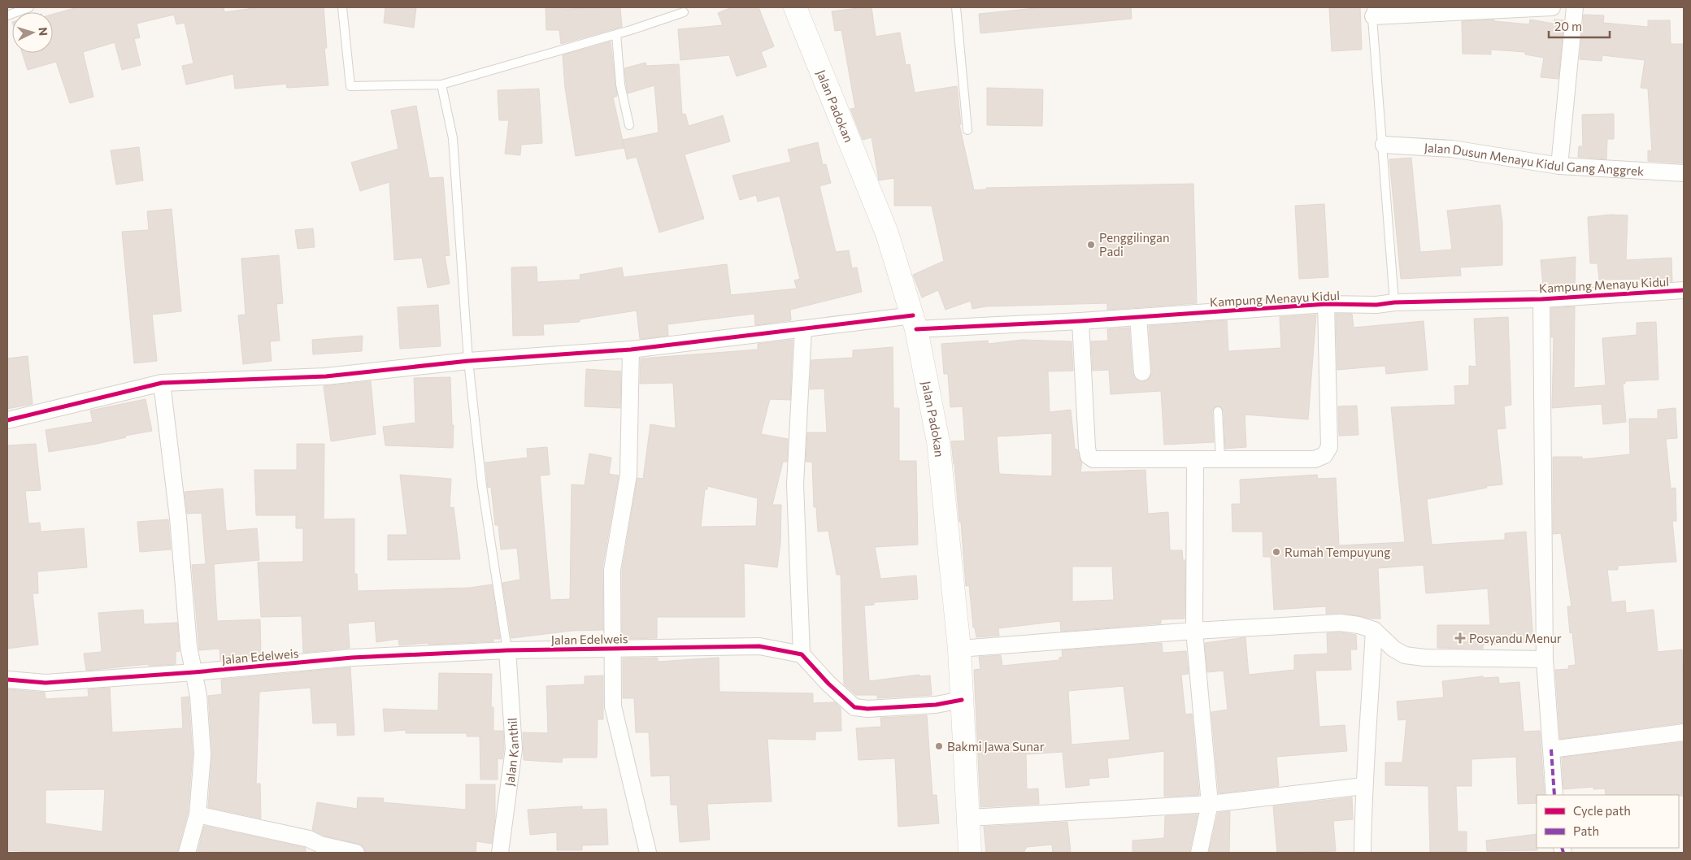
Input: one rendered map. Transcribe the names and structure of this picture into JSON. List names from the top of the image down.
{
  "streets": {
    "main road": ["Jalan Padokan"],
    "street": [
      "Jalan Dusun Menayu Kidul Gang Anggrek",
      "Kampung Menayu Kidul",
      "Jalan Edelweis",
      "Jalan Kanthil"
    ]
  },
  "crossings": [
    ["Jalan Padokan", "Kampung Menayu Kidul"],
    ["Jalan Edelweis", "Jalan Kanthil"]
  ],
  "places": {
    "other": ["Penggilingan Padi", "Rumah Tempuyung", "Bakmi Jawa Sunar"],
    "health": ["Posyandu Menur"]
  },
  "legend": ["Cycle path", "Path"],
  "scale_bar": "20 m",
  "north": "right"
}
